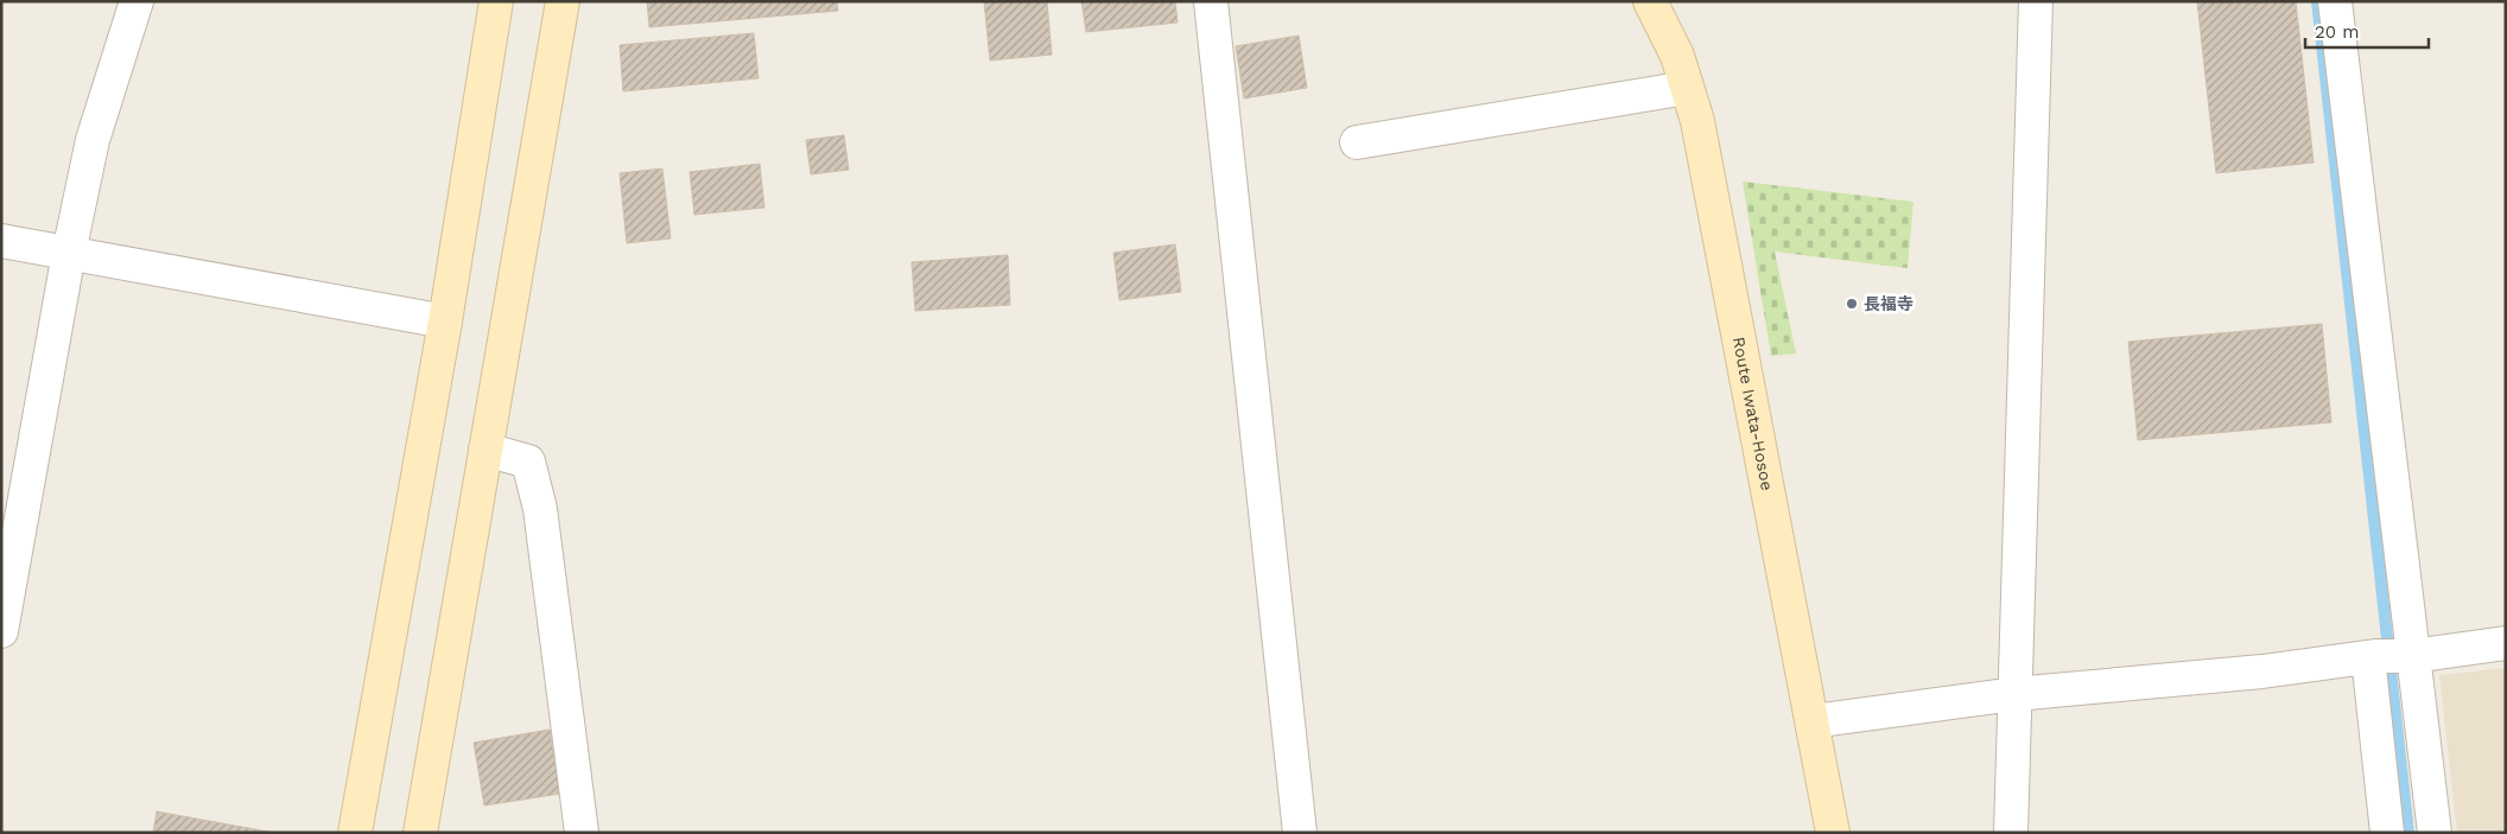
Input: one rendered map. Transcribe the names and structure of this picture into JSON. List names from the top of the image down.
{
  "streets": {
    "street": ["Route Iwata-Hosoe"]
  },
  "places": ["長福寺"],
  "scale_bar": "20 m"
}
